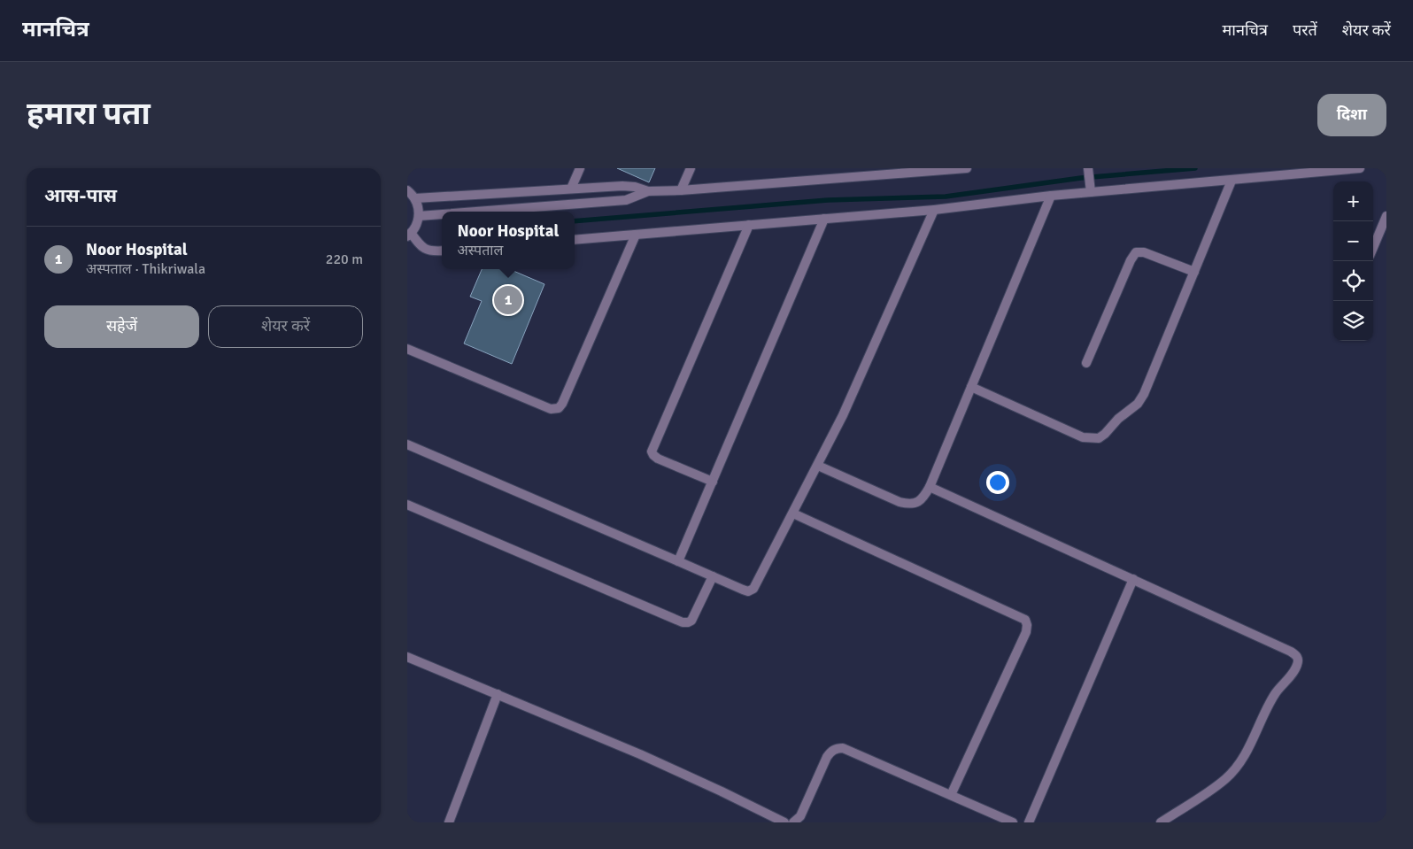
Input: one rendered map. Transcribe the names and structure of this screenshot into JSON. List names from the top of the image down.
{
  "page": {
    "header": "मानचित्र",
    "nav": ["मानचित्र", "परतें", "शेयर करें"],
    "buttons": [
      "दिशा",
      ["सहेजें", "शेयर करें"]
    ],
    "title": "हमारा पता",
    "heading": "आस-पास",
    "map_buttons": ["+", "−"],
    "popup": ["Noor Hospital", "अस्पताल"],
    "list": [
      {
        "mark": "1",
        "name": "Noor Hospital",
        "note": "अस्पताल · Thikriwala",
        "value": "220 m"
      }
    ],
    "pins": "1"
  }
}
